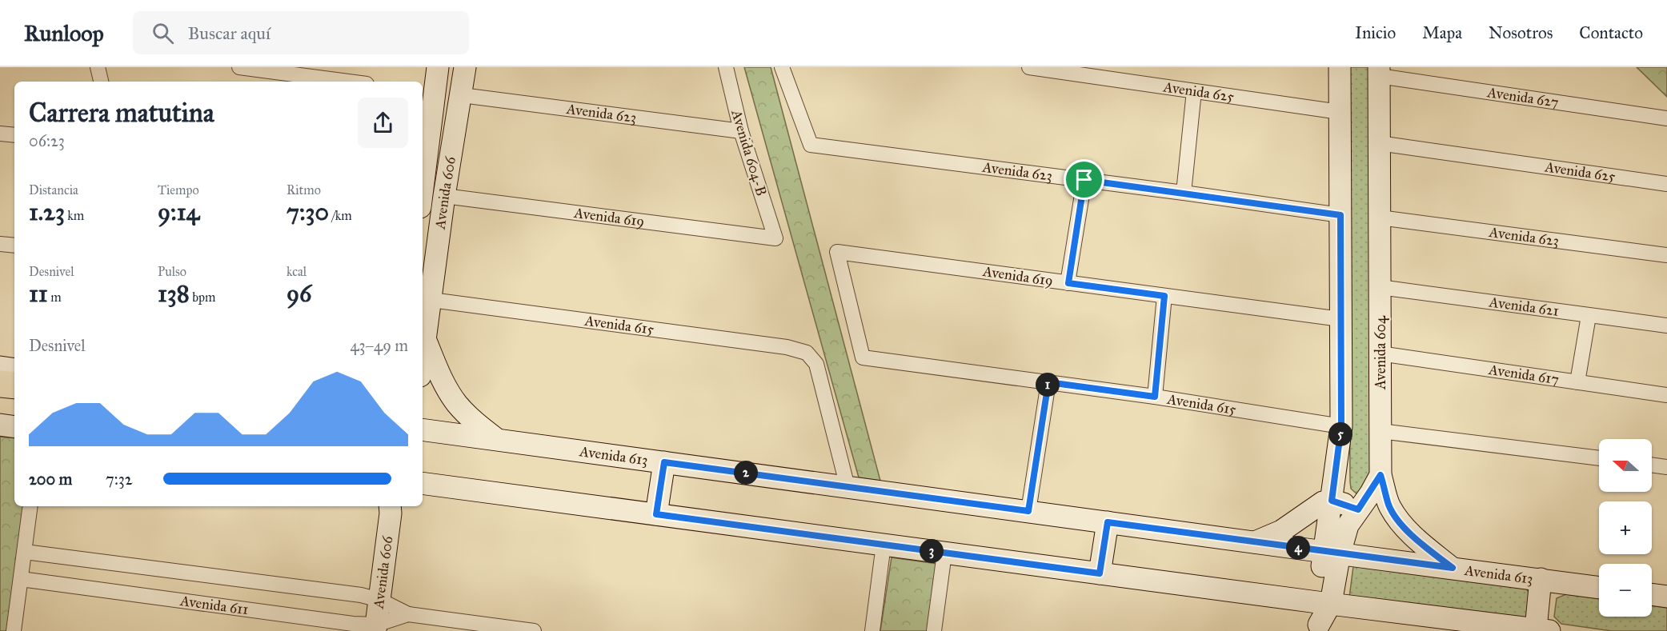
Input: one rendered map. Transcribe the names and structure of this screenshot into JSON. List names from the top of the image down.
{
  "streets": {
    "street": [
      "Avenida 625",
      "Avenida 627",
      "Avenida 623",
      "Avenida 604-B",
      "Avenida 606",
      "Avenida 619",
      "Avenida 621",
      "Avenida 615",
      "Avenida 604",
      "Avenida 617",
      "Avenida 613",
      "Avenida 611"
    ]
  },
  "crossings": [
    ["Avenida 625", "Avenida 604"],
    ["Avenida 627", "Avenida 604"],
    ["Avenida 623", "Avenida 604-B"],
    ["Avenida 623", "Avenida 606"],
    ["Avenida 623", "Avenida 604"],
    ["Avenida 604-B", "Avenida 619"],
    ["Avenida 606", "Avenida 619"],
    ["Avenida 606", "Avenida 615"],
    ["Avenida 606", "Avenida 611"],
    ["Avenida 619", "Avenida 615"],
    ["Avenida 621", "Avenida 604"],
    ["Avenida 615", "Avenida 613"],
    ["Avenida 604", "Avenida 617"],
    ["Avenida 604", "Avenida 613"]
  ],
  "north": "left",
  "page": {
    "header": "Runloop",
    "search": "Buscar aquí",
    "nav": [
      "Inicio",
      "Mapa",
      "Nosotros",
      "Contacto"
    ],
    "heading": ["Carrera matutina", "06:23"],
    "stats": [
      ["Distancia", "1.23 km"],
      ["Tiempo", "9:14"],
      ["Ritmo", "7:30 /km"],
      ["Desnivel", "11 m"],
      ["Pulso", "138 bpm"],
      ["kcal", "96"]
    ],
    "chart": ["Desnivel", "43–49 m"],
    "pins": [
      "1",
      "5",
      "2",
      "4",
      "3"
    ],
    "map_buttons": ["+", "−"],
    "list": [
      {
        "name": "200 m",
        "note": "7:32"
      }
    ]
  }
}
